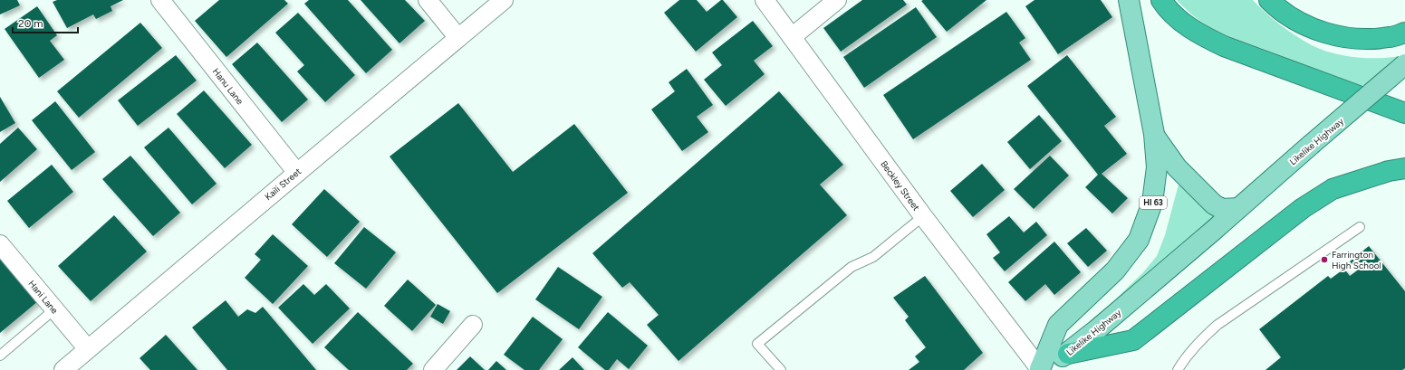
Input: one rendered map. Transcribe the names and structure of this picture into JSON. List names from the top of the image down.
{
  "streets": {
    "main road": ["Likelike Highway", "HI 63"],
    "street": [
      "Hanu Lane",
      "Kaili Street",
      "Beckley Street",
      "Hani Lane"
    ]
  },
  "crossings": [
    ["Hanu Lane", "Kaili Street"],
    ["Likelike Highway", "Beckley Street"],
    ["Likelike Highway", "HI 63"],
    ["Kaili Street", "Hani Lane"],
    ["Beckley Street", "HI 63"]
  ],
  "places": ["Farrington High School"],
  "scale_bar": "20 m"
}
